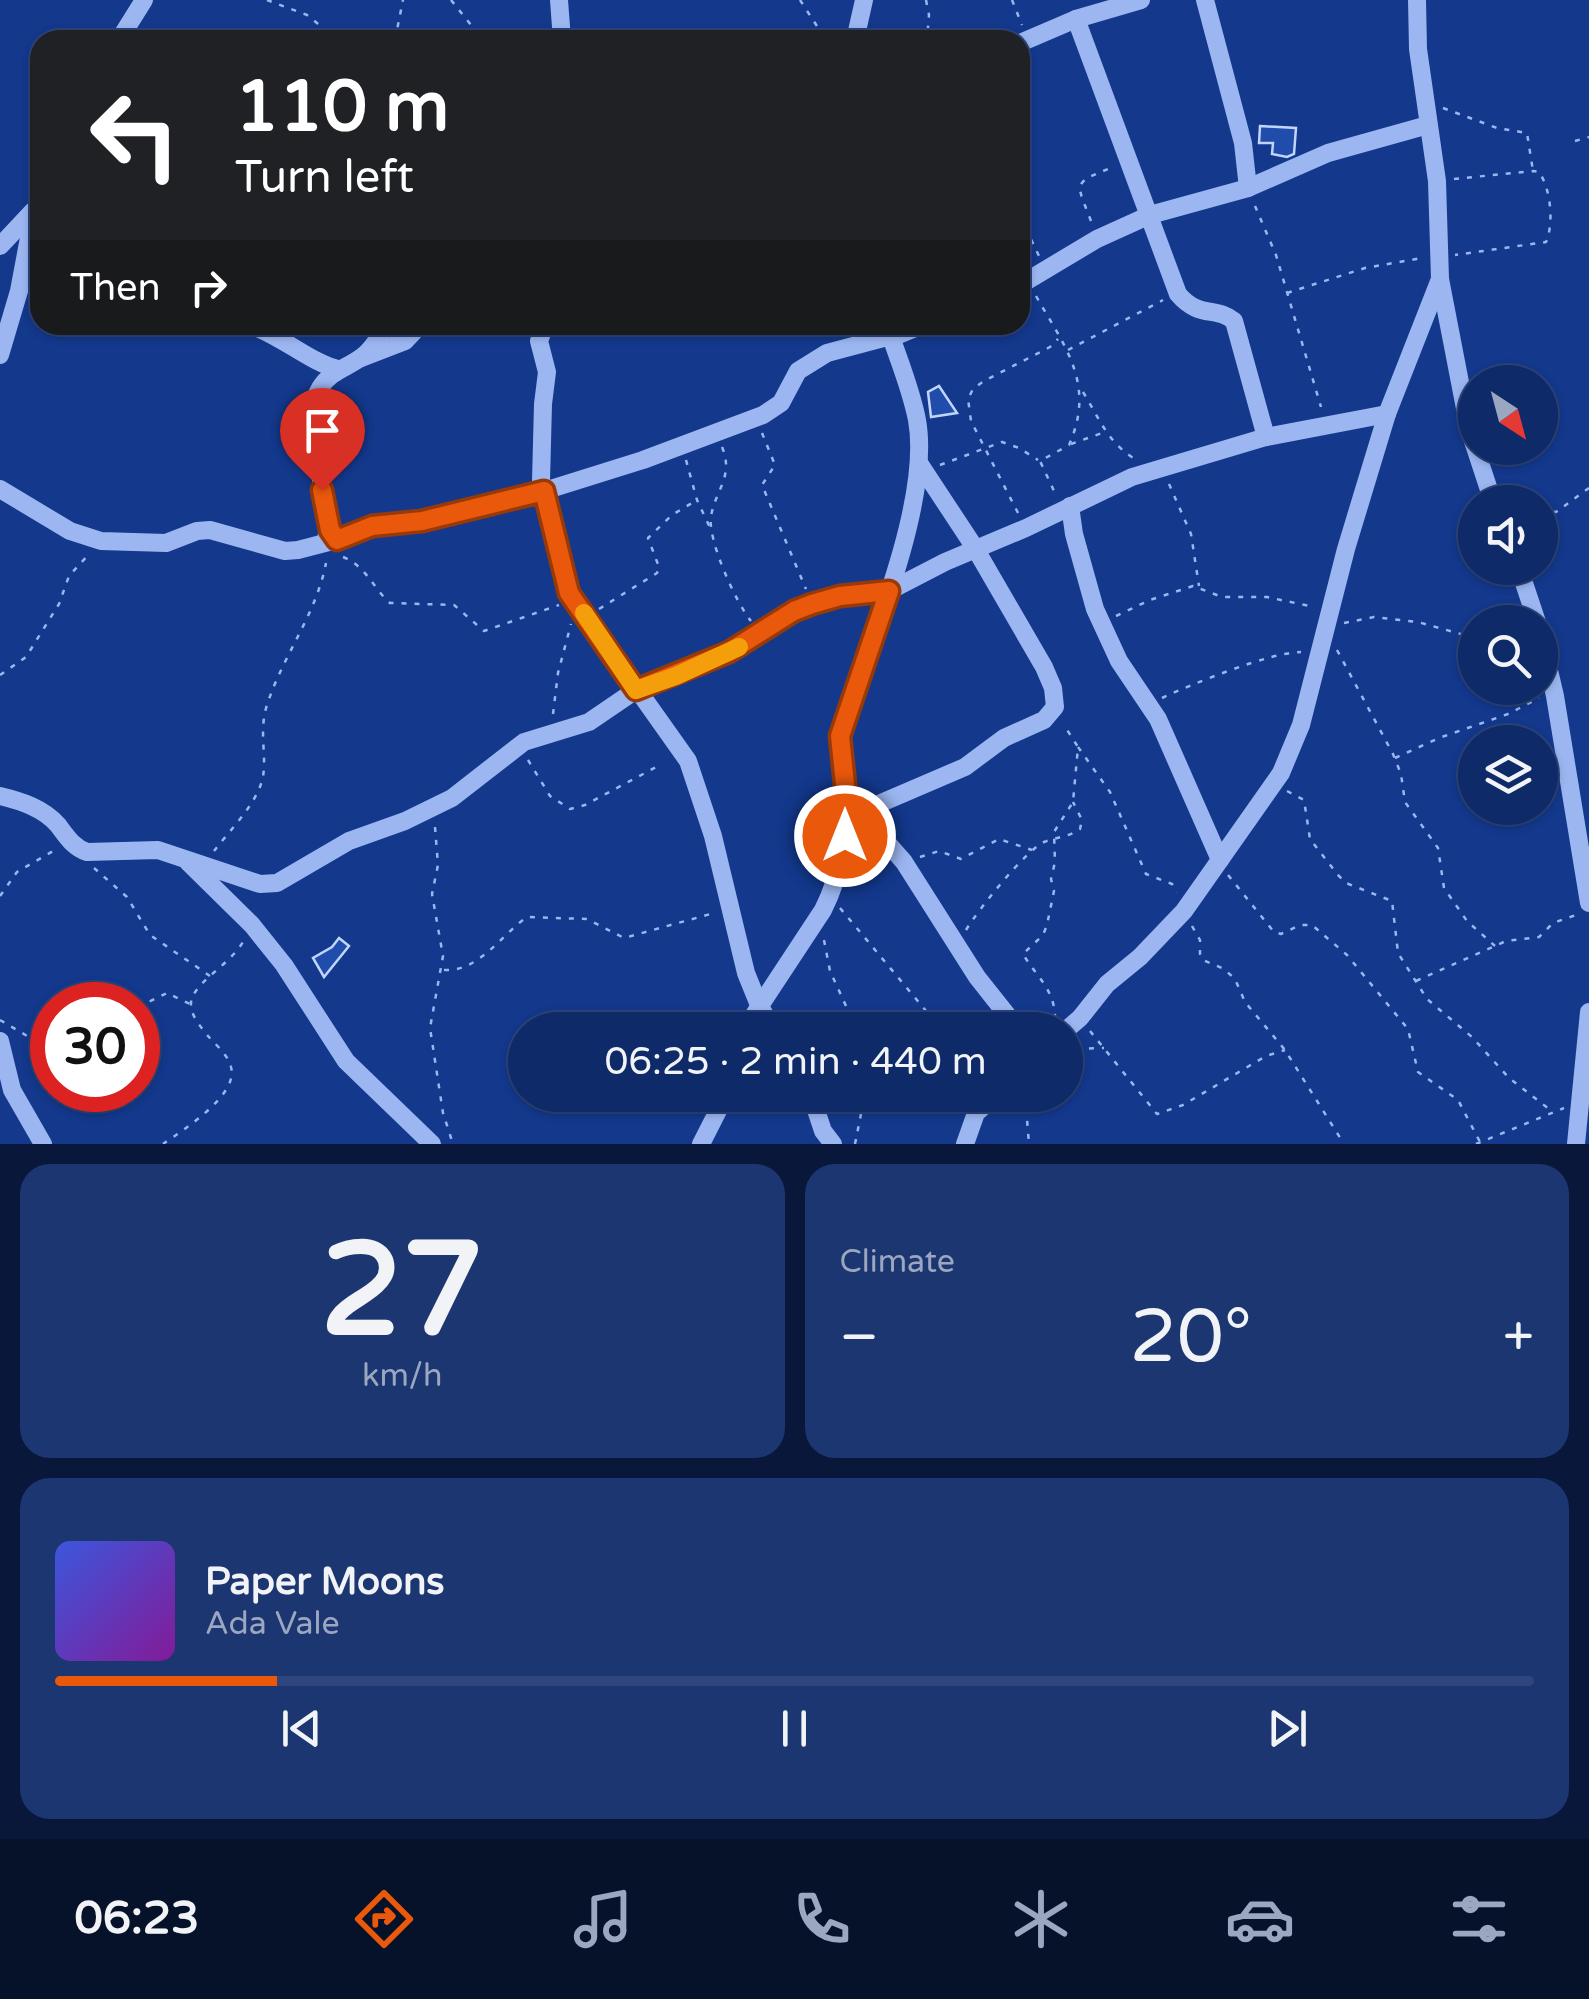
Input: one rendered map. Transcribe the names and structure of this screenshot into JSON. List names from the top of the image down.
{
  "north": "bottom right",
  "page": {
    "turn": ["110 m", "Turn left"],
    "then": "Then",
    "limit": "30",
    "trip": "06:25 · 2 min · 440 m",
    "tile": [
      ["27", "km/h"],
      "Climate"
    ],
    "heat": ["−", "20°", "+"],
    "song": ["Paper Moons", "Ada Vale"],
    "tabs": "06:23"
  }
}
